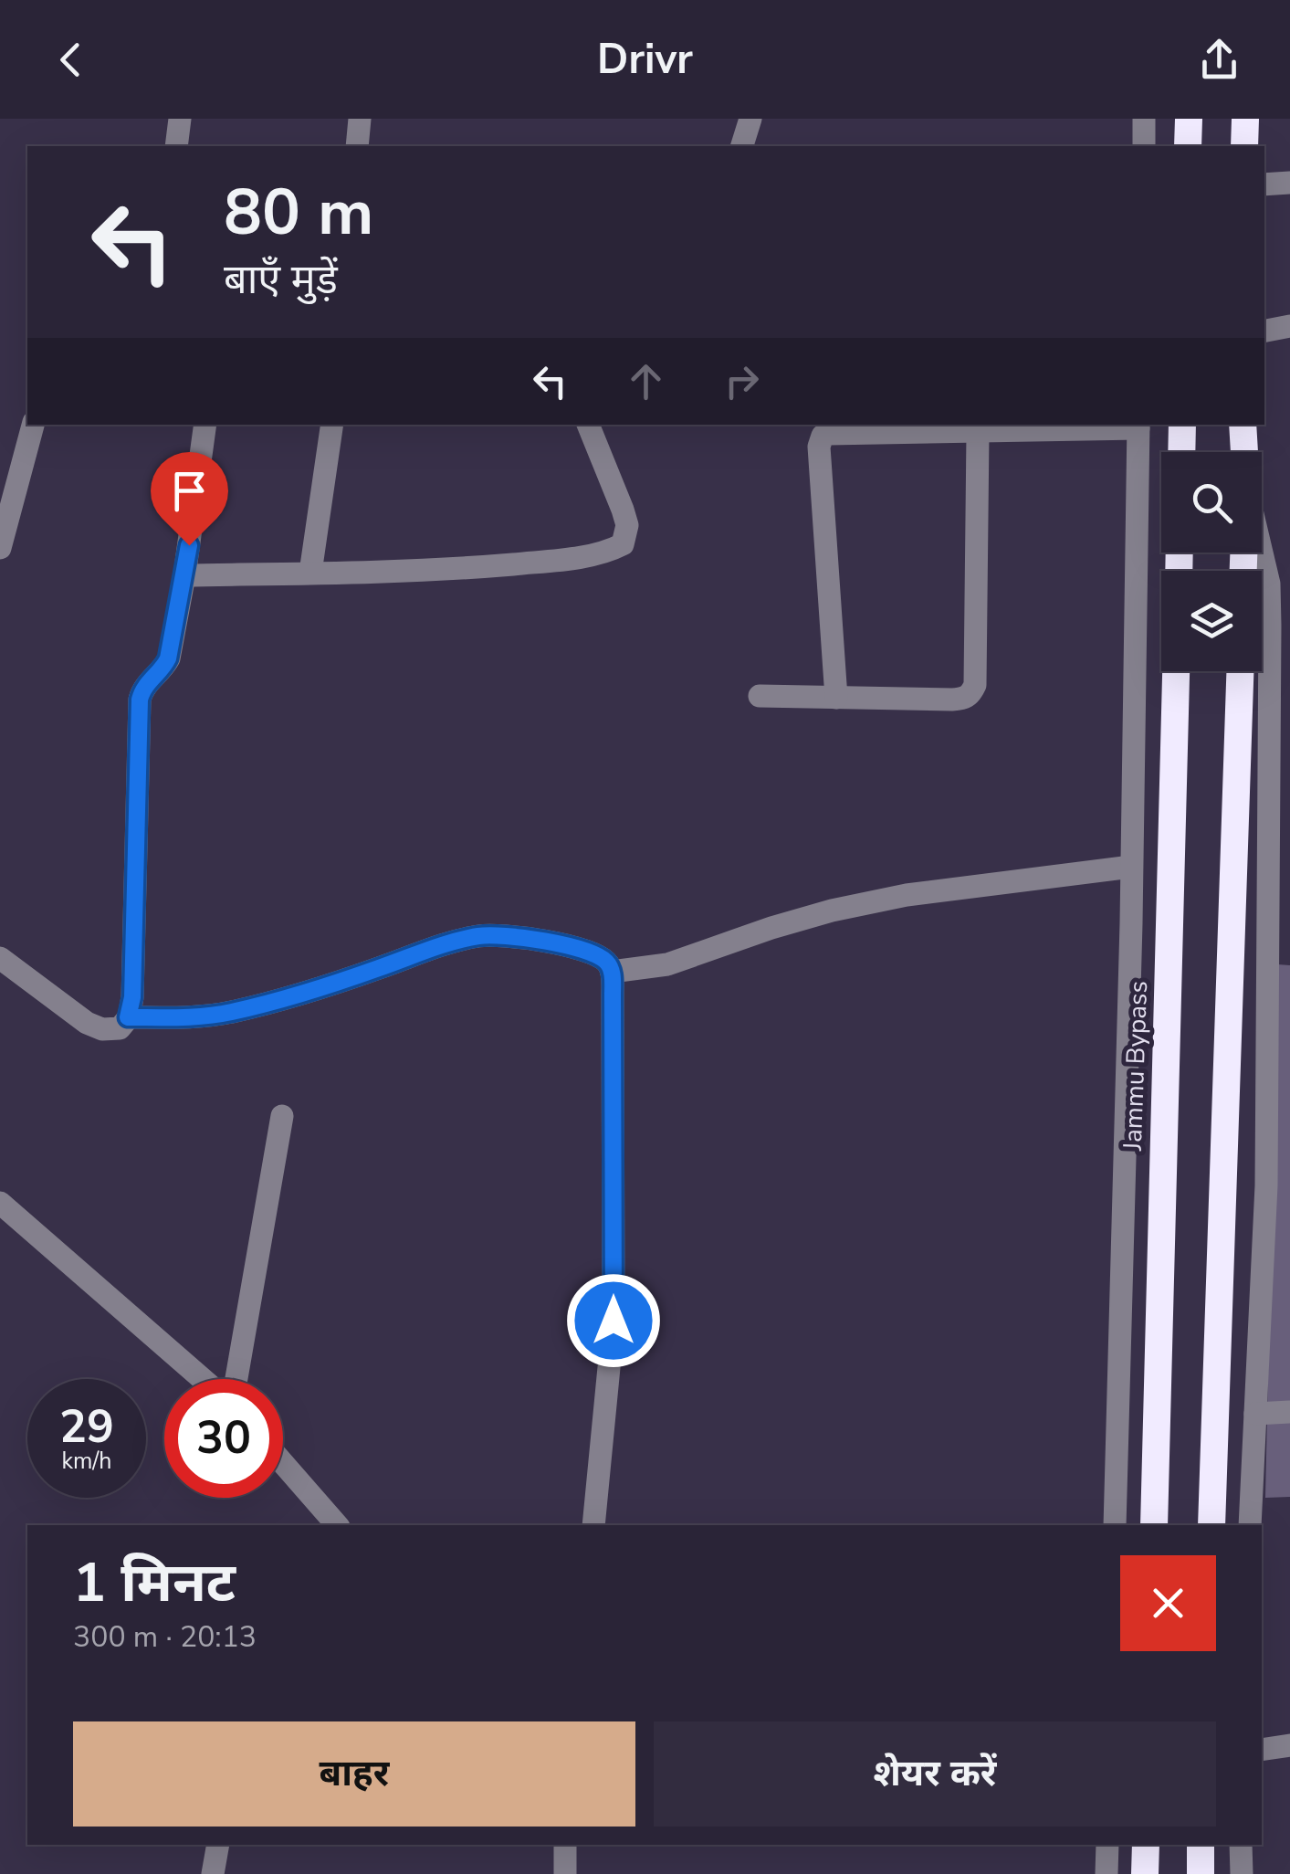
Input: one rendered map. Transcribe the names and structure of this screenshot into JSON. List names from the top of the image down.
{
  "streets": {
    "highway": ["Jammu Bypass"]
  },
  "page": {
    "header": "Drivr",
    "turn": ["80 m", "बाएँ मुड़ें"],
    "speed": "29 km/h",
    "limit": "30",
    "heading": ["1 मिनट", "300 m · 20:13"],
    "buttons": ["बाहर", "शेयर करें"]
  }
}
